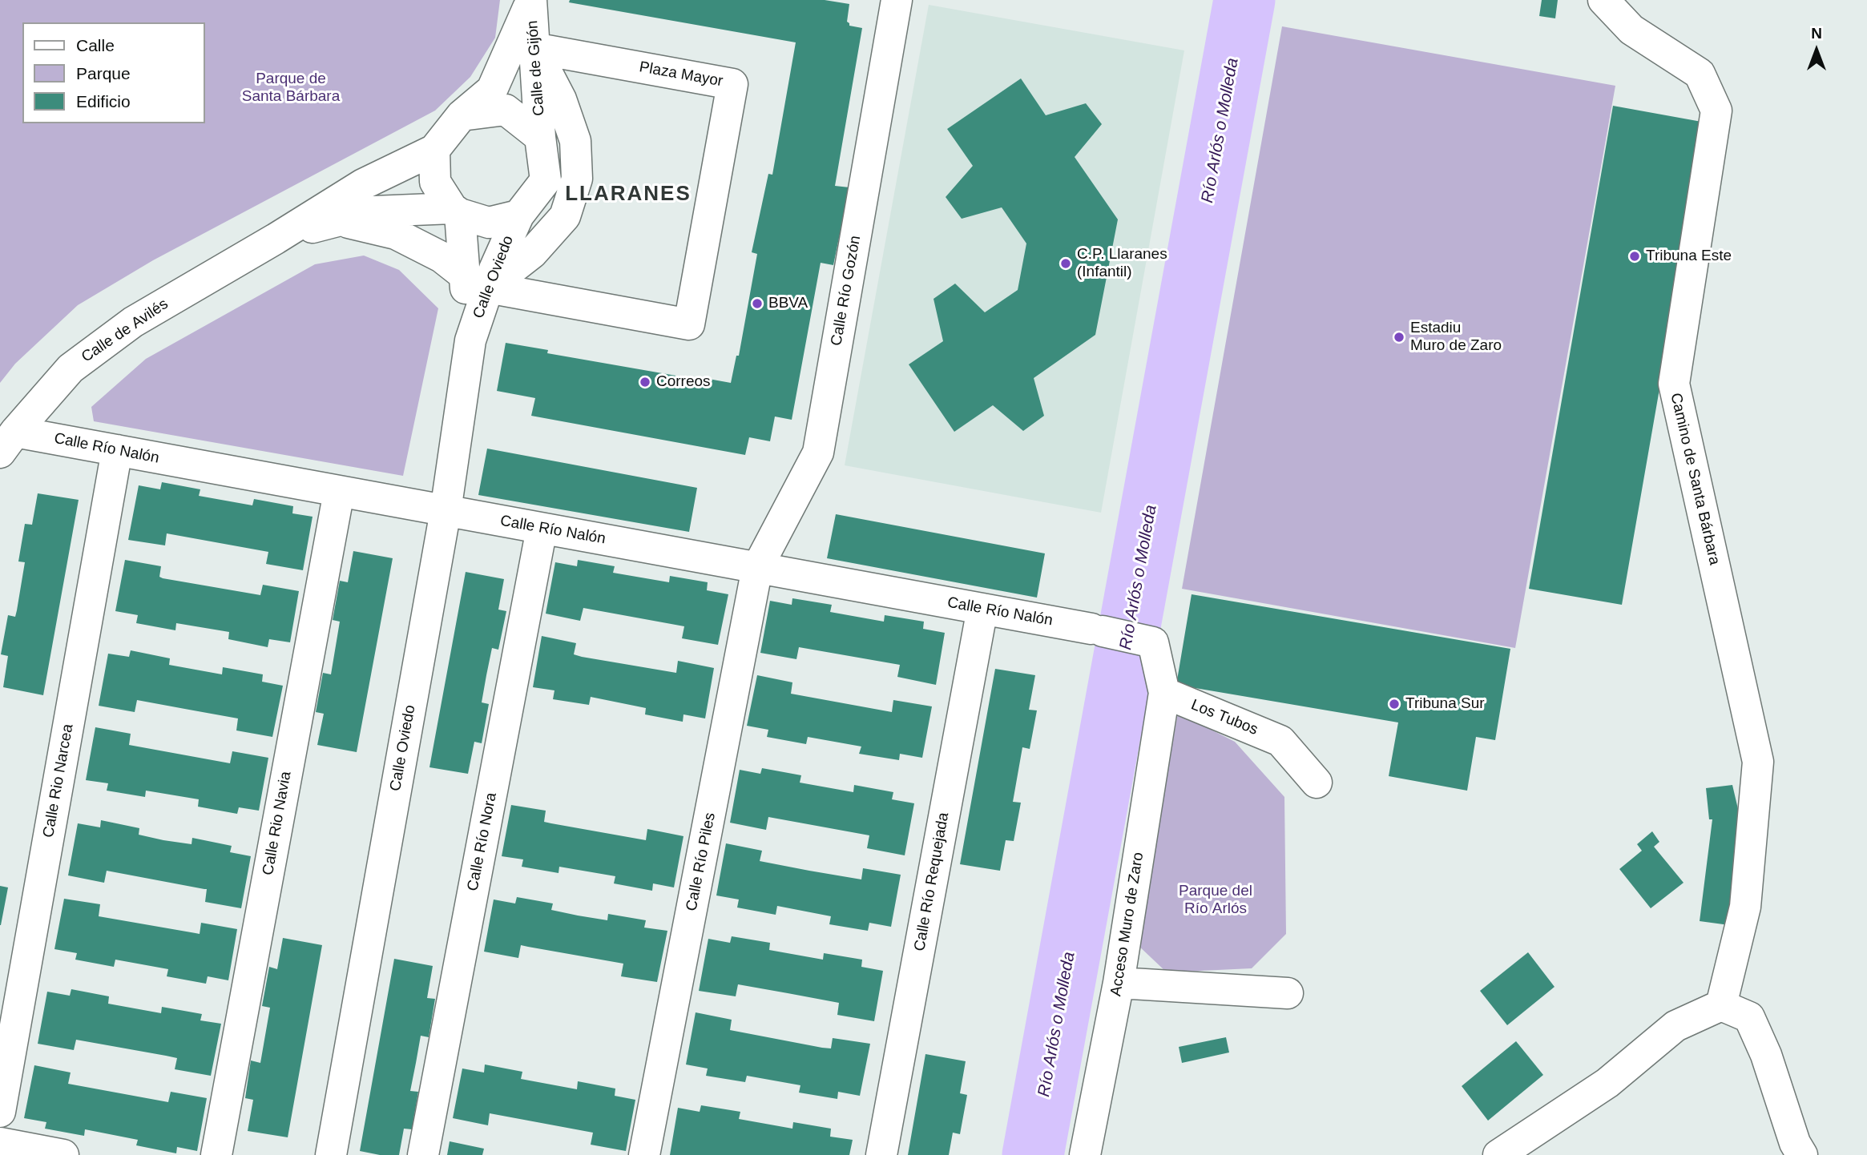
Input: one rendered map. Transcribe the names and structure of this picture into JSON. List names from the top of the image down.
{
  "streets": {
    "street": [
      "Calle de Gijón",
      "Plaza Mayor",
      "Calle Oviedo",
      "Calle Río Gozón",
      "Calle de Avilés",
      "Calle Río Nalón",
      "Camino de Santa Bárbara",
      "Los Tubos",
      "Calle Rio Narcea",
      "Calle Rio Navia",
      "Calle Río Nora",
      "Calle Río Piles",
      "Calle Río Requejada",
      "Acceso Muro de Zaro"
    ]
  },
  "crossings": [
    ["Calle de Gijón", "Plaza Mayor"],
    ["Calle de Gijón", "Calle Oviedo"],
    ["Calle de Gijón", "Calle de Avilés"],
    ["Plaza Mayor", "Calle Oviedo"],
    ["Calle Oviedo", "Calle de Avilés"],
    ["Calle Oviedo", "Calle Río Nalón"],
    ["Calle Río Gozón", "Calle Río Nalón"],
    ["Calle Río Gozón", "Calle Río Piles"],
    ["Calle de Avilés", "Calle Río Nalón"],
    ["Calle Río Nalón", "Los Tubos"],
    ["Calle Río Nalón", "Calle Rio Narcea"],
    ["Calle Río Nalón", "Calle Rio Navia"],
    ["Calle Río Nalón", "Calle Río Nora"],
    ["Calle Río Nalón", "Calle Río Piles"],
    ["Calle Río Nalón", "Calle Río Requejada"],
    ["Calle Río Nalón", "Acceso Muro de Zaro"],
    ["Los Tubos", "Acceso Muro de Zaro"]
  ],
  "districts": ["LLARANES"],
  "water": ["Río Arlós o Molleda"],
  "parks": ["Parque de Santa Bárbara", "Parque del Río Arlós"],
  "places": [
    "Tribuna Este",
    "C.P. Llaranes (Infantil)",
    "BBVA",
    "Estadiu Muro de Zaro",
    "Correos",
    "Tribuna Sur"
  ],
  "legend": ["Calle", "Parque", "Edificio"],
  "north": "top"
}
